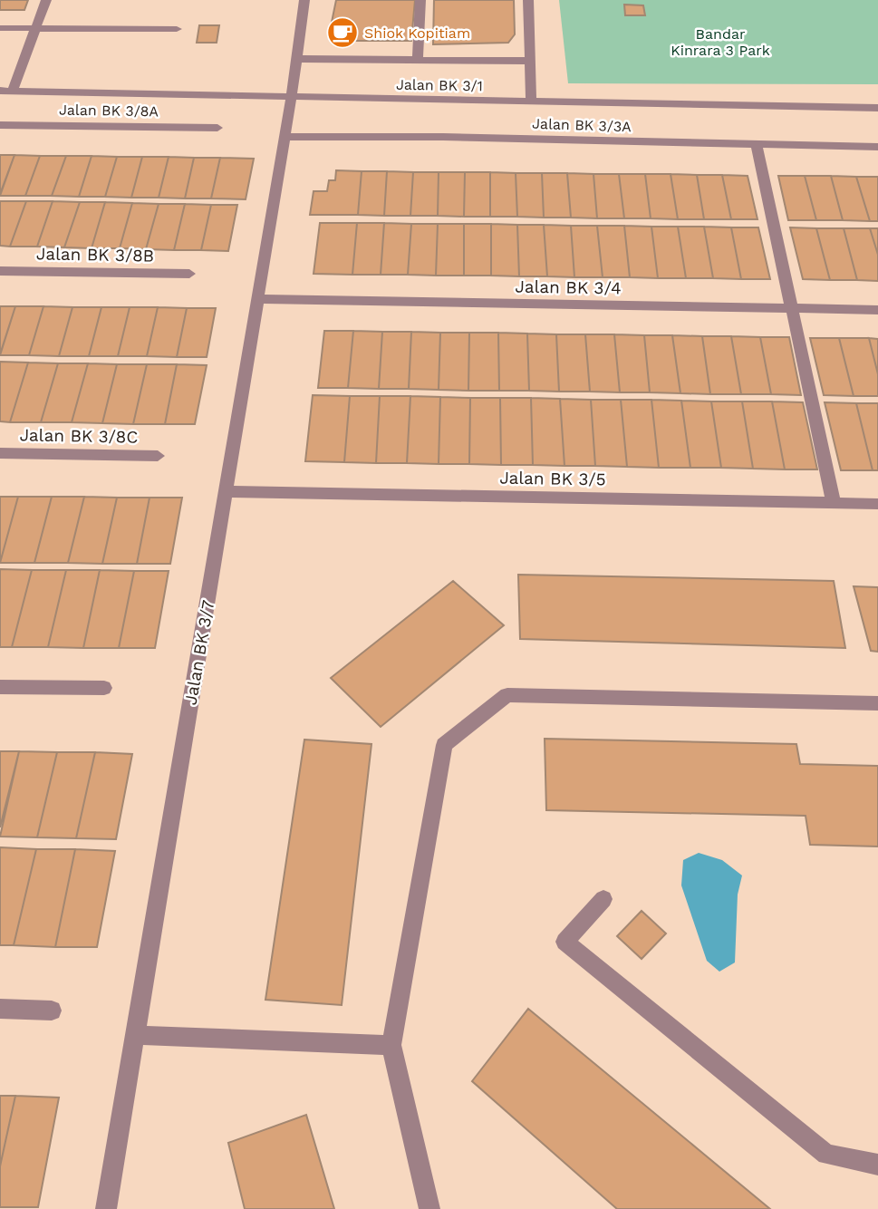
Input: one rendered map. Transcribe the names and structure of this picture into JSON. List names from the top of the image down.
{
  "streets": {
    "street": [
      "Jalan BK 3/1",
      "Jalan BK 3/8A",
      "Jalan BK 3/3A",
      "Jalan BK 3/8B",
      "Jalan BK 3/4",
      "Jalan BK 3/8C",
      "Jalan BK 3/5",
      "Jalan BK 3/7"
    ]
  },
  "crossings": [
    ["Jalan BK 3/1", "Jalan BK 3/7"],
    ["Jalan BK 3/3A", "Jalan BK 3/7"],
    ["Jalan BK 3/4", "Jalan BK 3/7"],
    ["Jalan BK 3/5", "Jalan BK 3/7"]
  ],
  "parks": ["Bandar Kinrara 3 Park"],
  "places": {
    "cafe": ["Shiok Kopitiam"]
  }
}
